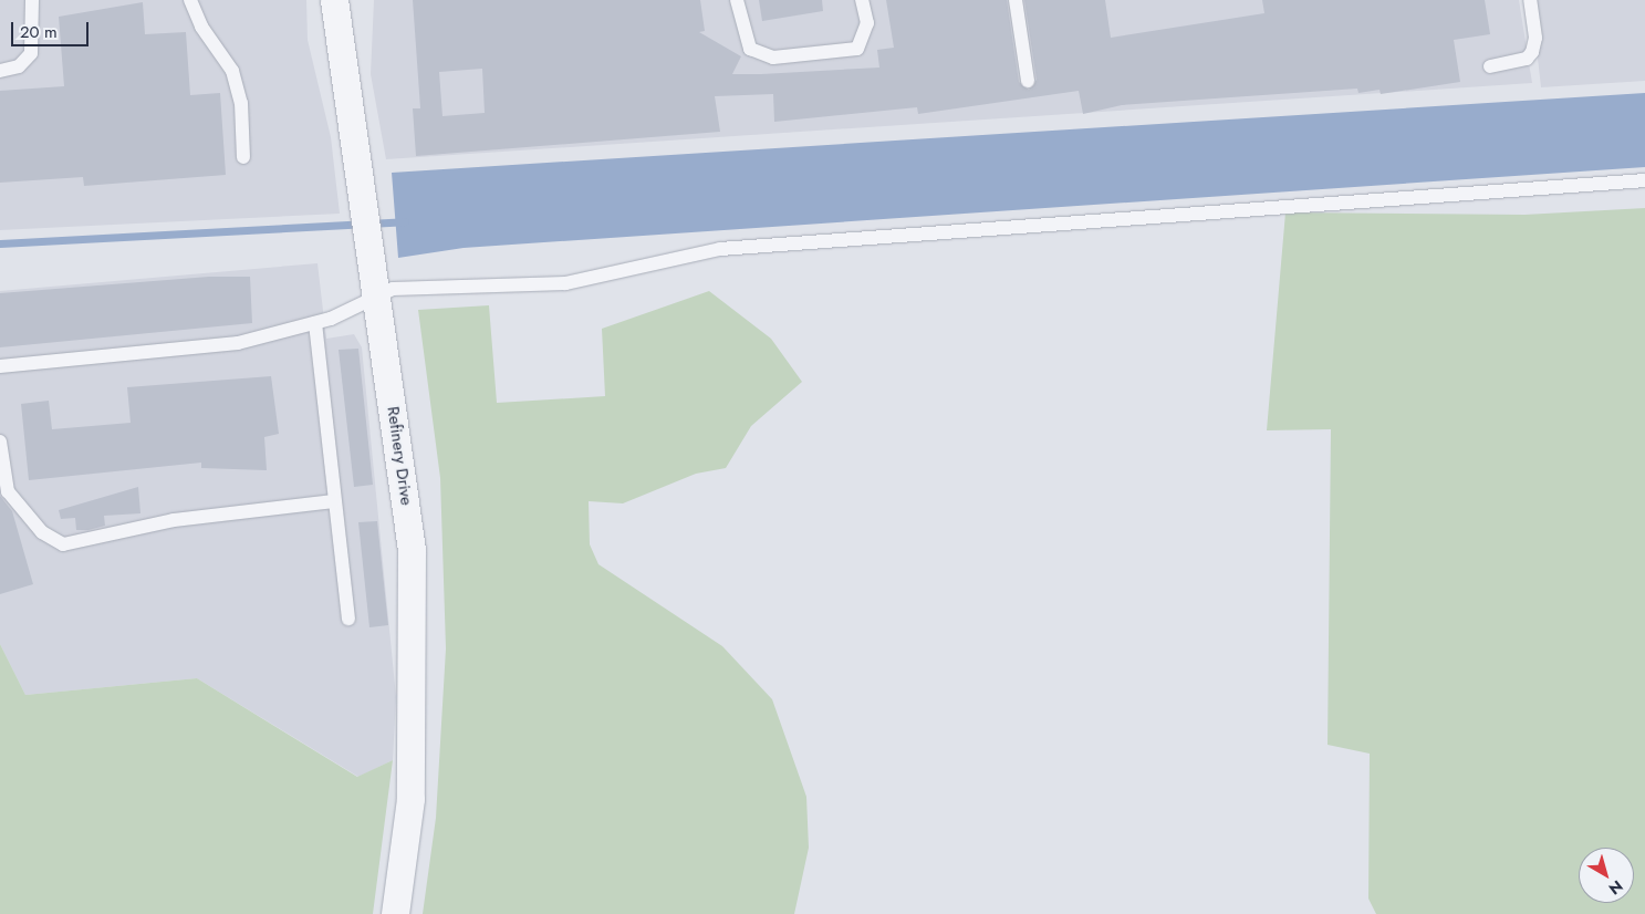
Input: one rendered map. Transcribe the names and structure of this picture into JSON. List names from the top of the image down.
{
  "streets": {
    "street": ["Refinery Drive"]
  },
  "scale_bar": "20 m",
  "north": "bottom right"
}
